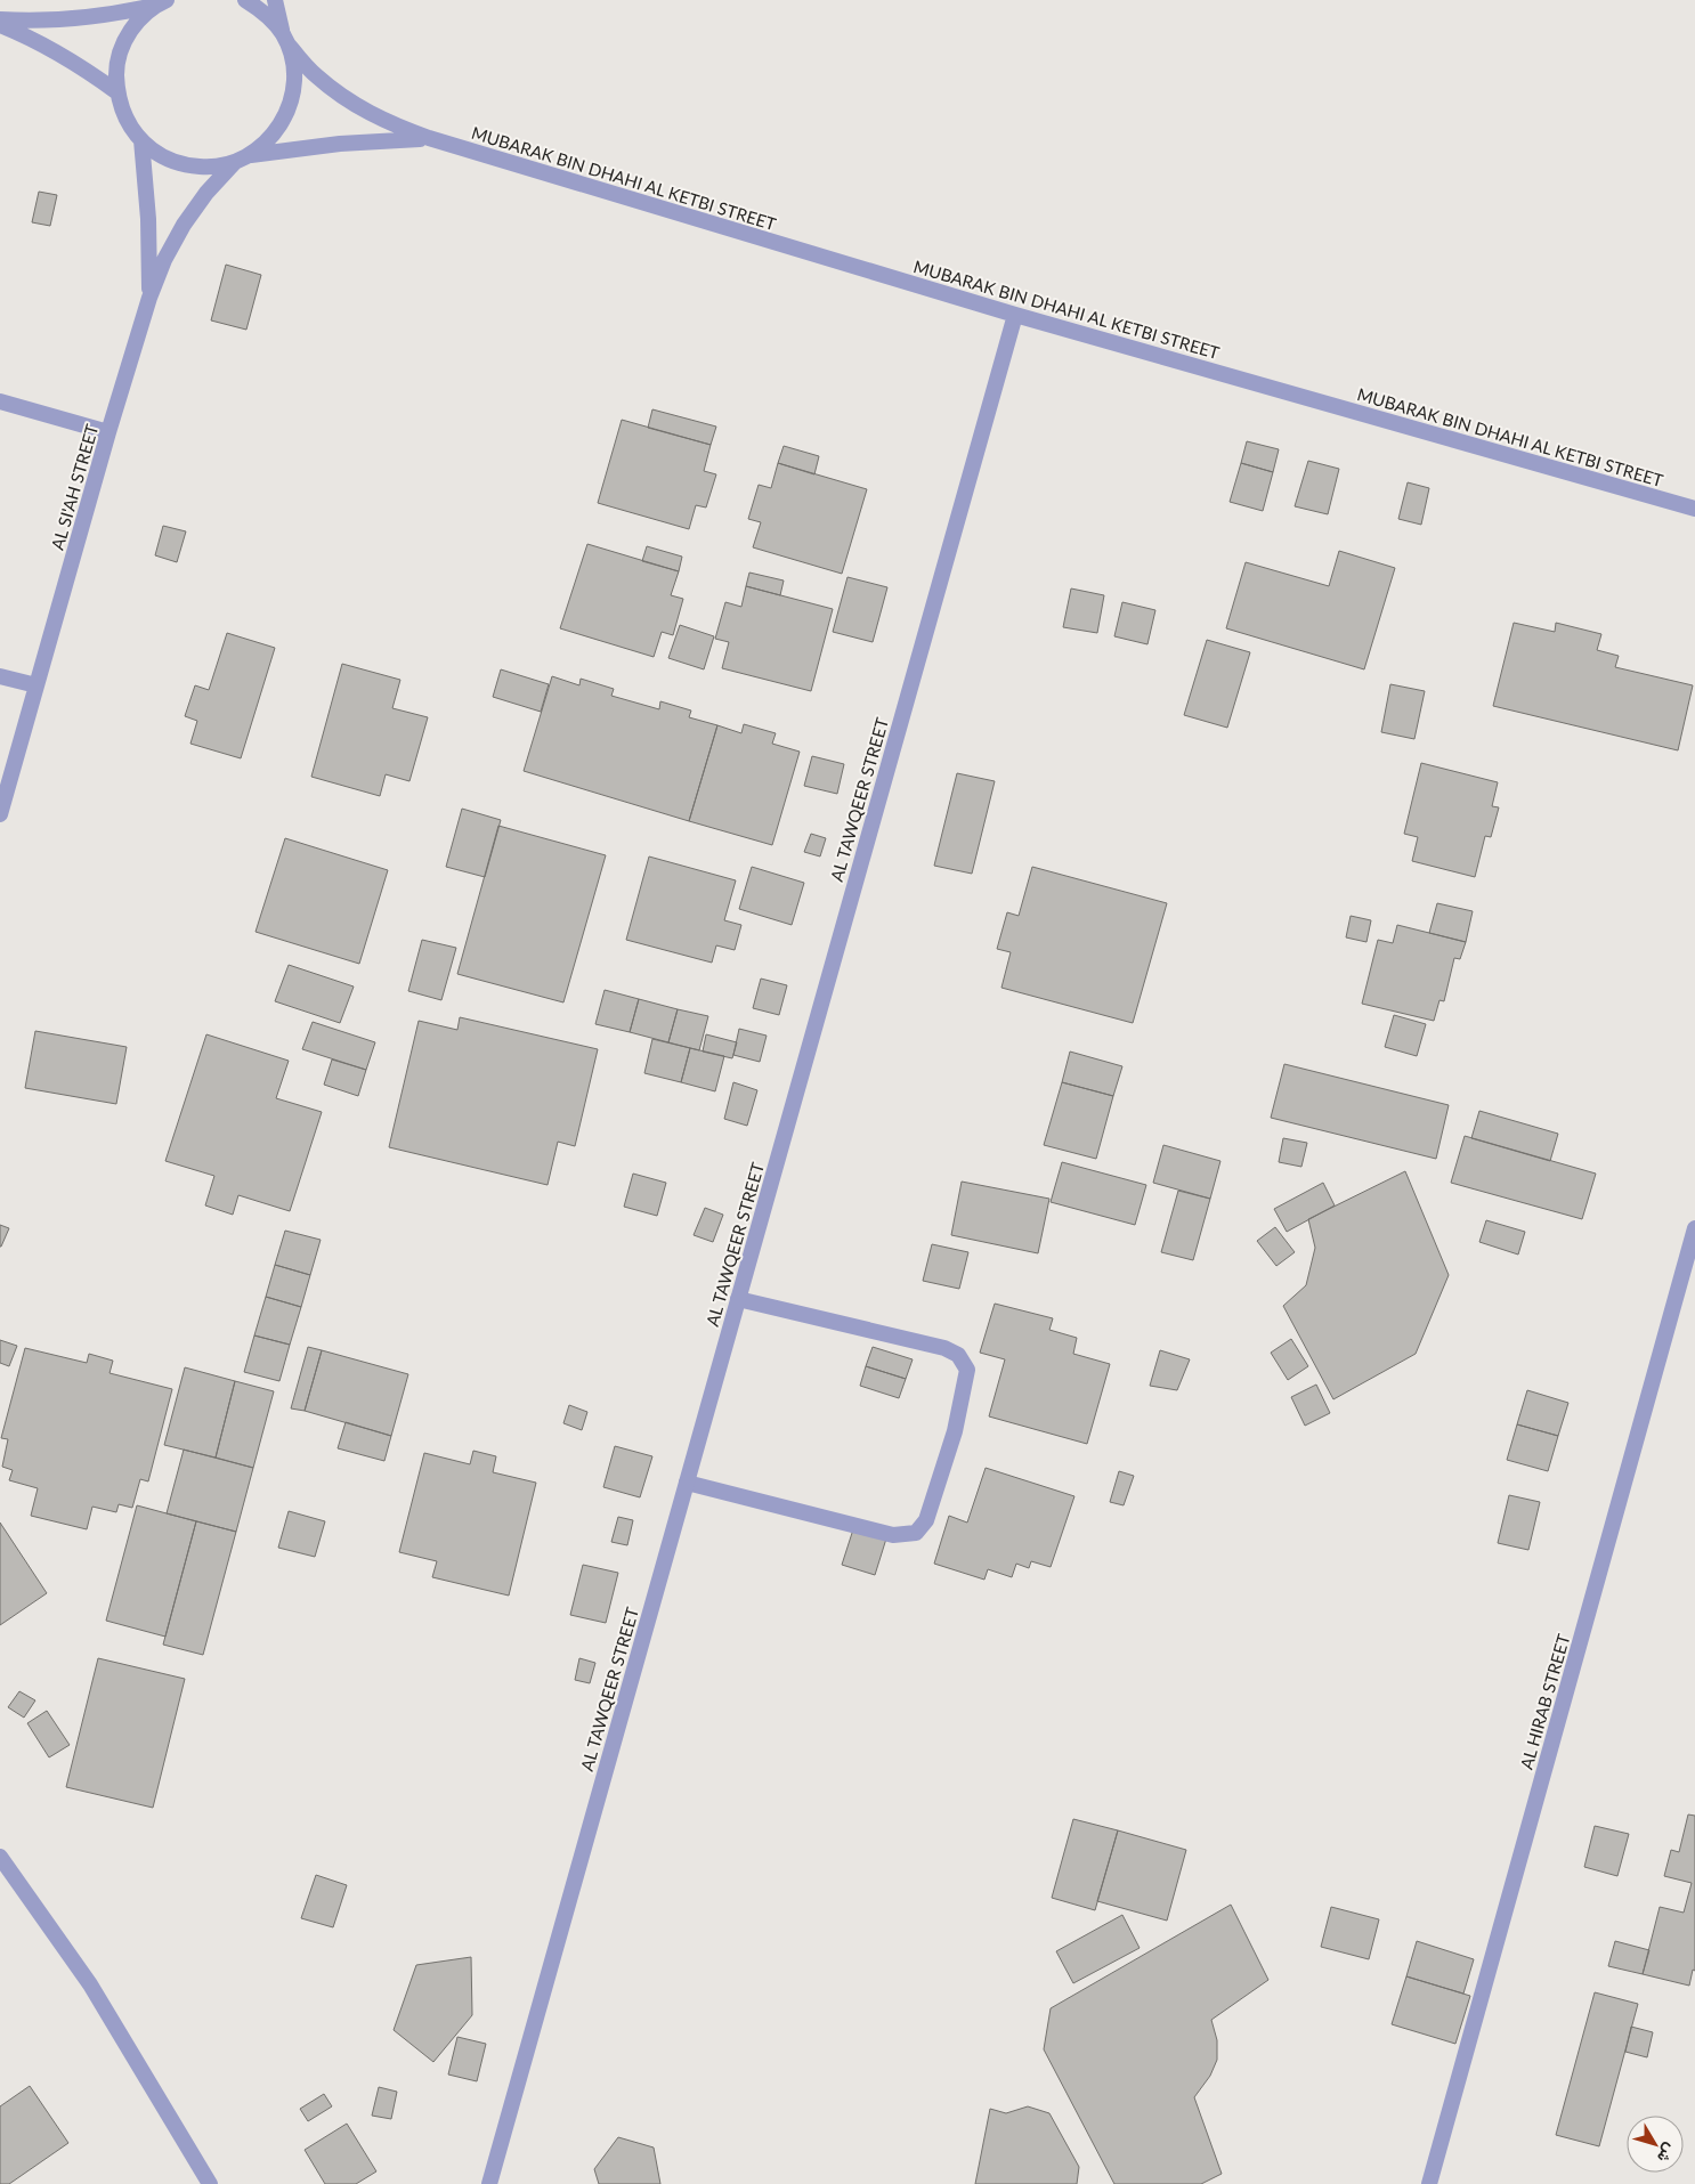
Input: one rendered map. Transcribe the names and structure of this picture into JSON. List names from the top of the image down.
{
  "streets": {
    "street": [
      "MUBARAK BIN DHAHI AL KETBI STREET",
      "AL SI'AH STREET",
      "AL TAWQEER STREET",
      "AL HIRAB STREET"
    ]
  },
  "crossings": [
    ["MUBARAK BIN DHAHI AL KETBI STREET", "AL TAWQEER STREET"]
  ],
  "north": "bottom right"
}
